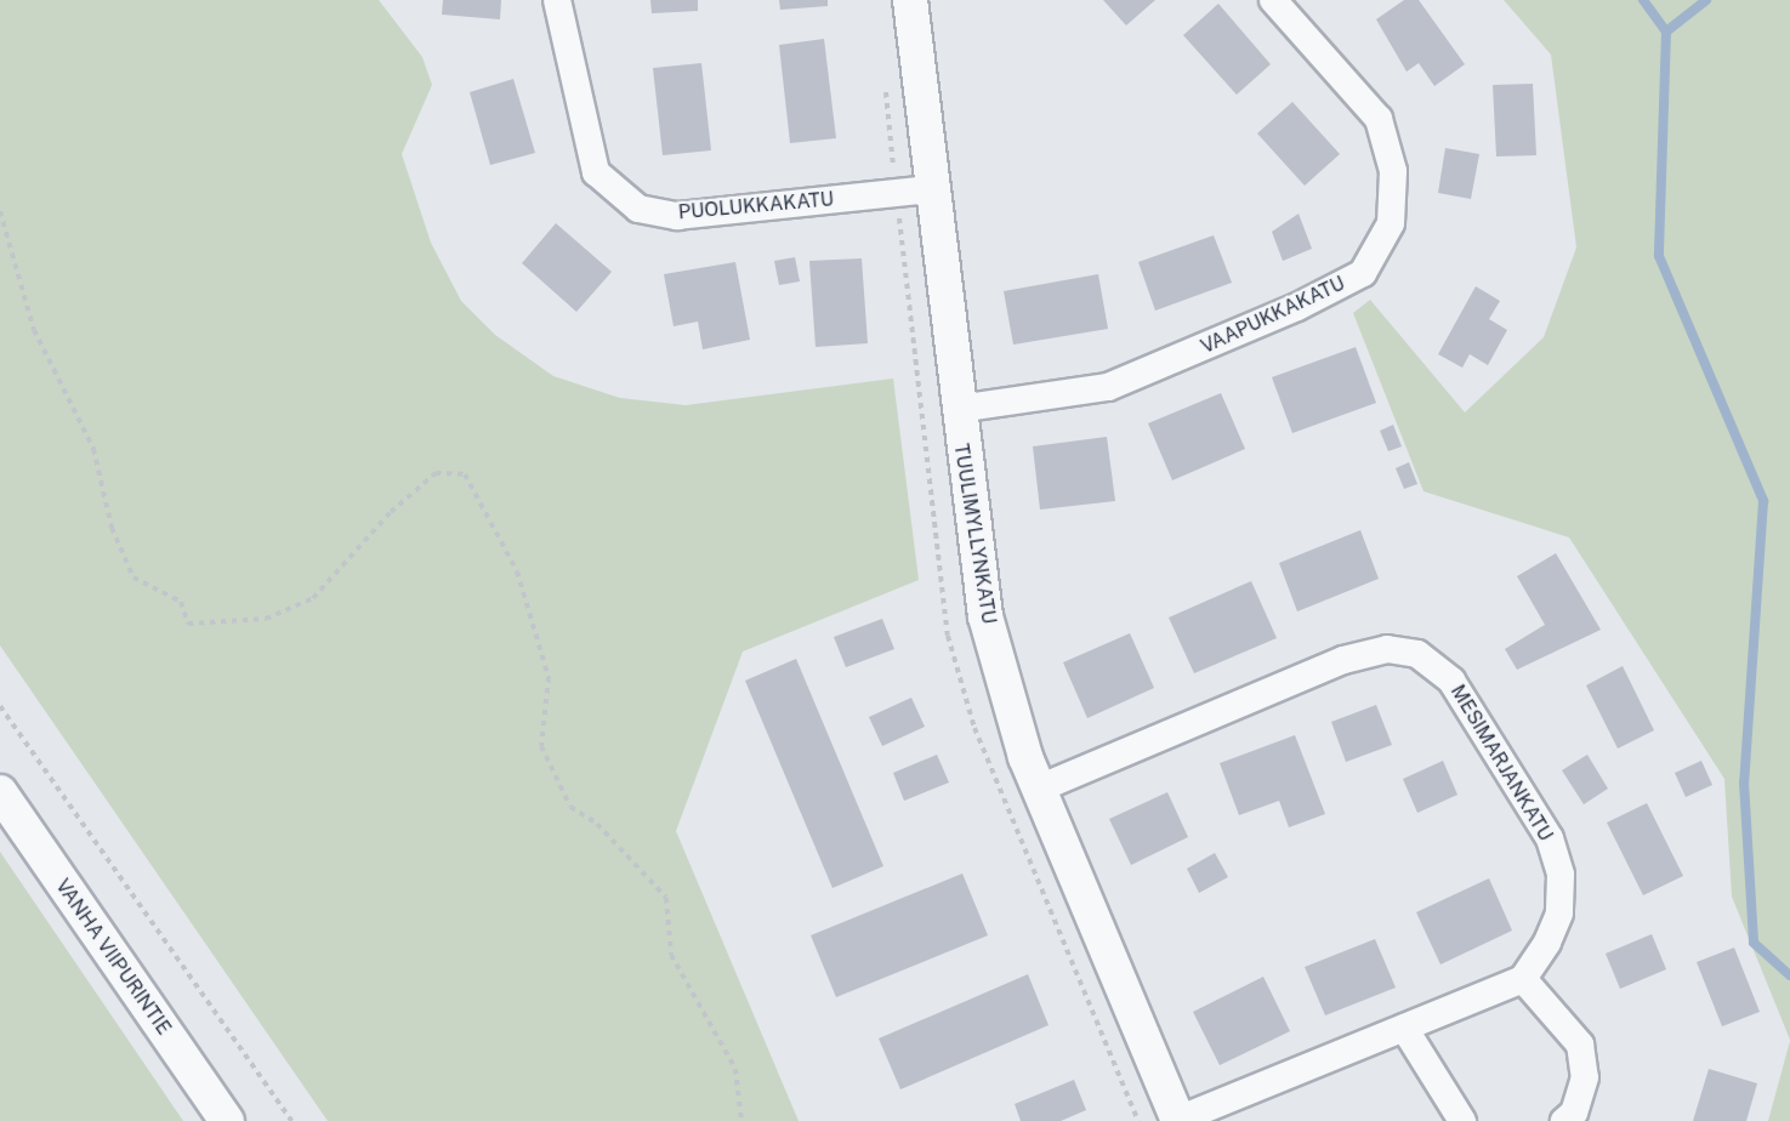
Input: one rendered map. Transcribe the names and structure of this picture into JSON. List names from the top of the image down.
{
  "streets": {
    "street": [
      "PUOLUKKAKATU",
      "VAAPUKKAKATU",
      "TUULIMYLLYNKATU",
      "MESIMARJANKATU",
      "VANHA VIIPURINTIE"
    ]
  },
  "crossings": [
    ["PUOLUKKAKATU", "TUULIMYLLYNKATU"],
    ["VAAPUKKAKATU", "TUULIMYLLYNKATU"],
    ["TUULIMYLLYNKATU", "MESIMARJANKATU"]
  ]
}
